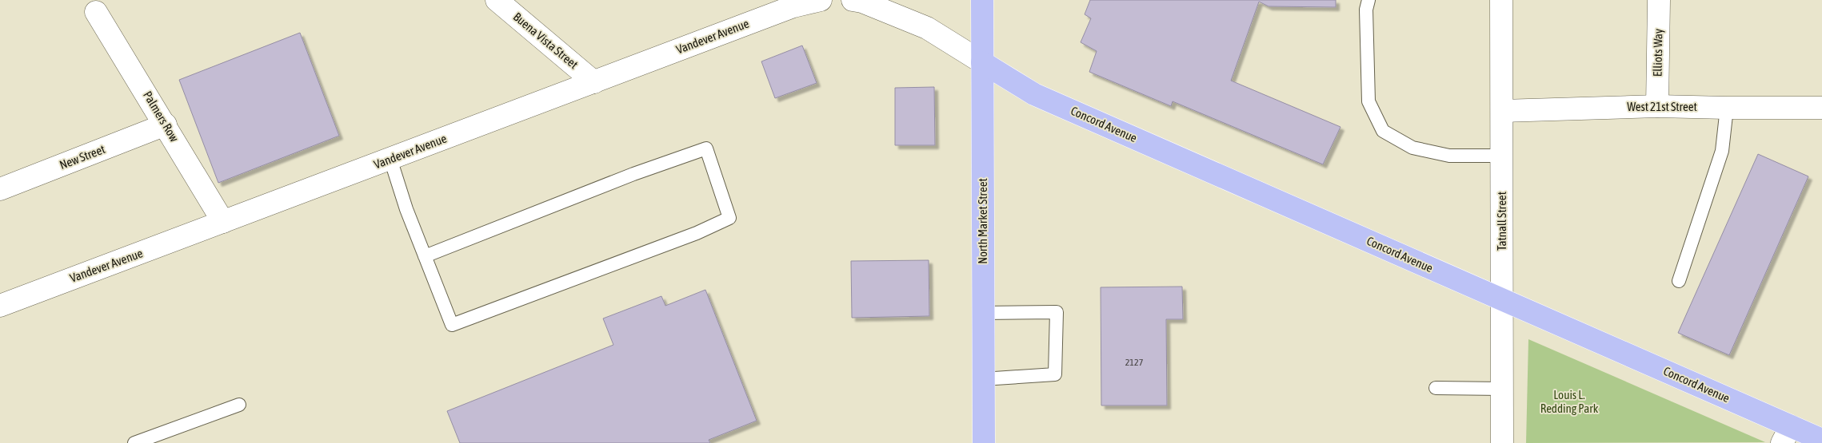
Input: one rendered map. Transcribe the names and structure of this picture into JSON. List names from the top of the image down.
{
  "streets": {
    "main road": ["Concord Avenue", "North Market Street"],
    "street": [
      "Vandever Avenue",
      "Buena Vista Street",
      "Elliots Way",
      "West 21st Street",
      "Palmers Row",
      "New Street",
      "Tatnall Street"
    ]
  },
  "crossings": [
    ["Vandever Avenue", "Buena Vista Street"],
    ["Vandever Avenue", "Palmers Row"],
    ["Elliots Way", "West 21st Street"],
    ["West 21st Street", "Tatnall Street"],
    ["Palmers Row", "New Street"],
    ["Concord Avenue", "North Market Street"],
    ["Concord Avenue", "Tatnall Street"]
  ],
  "parks": ["Louis L. Redding Park"],
  "house_numbers": ["2127"]
}
